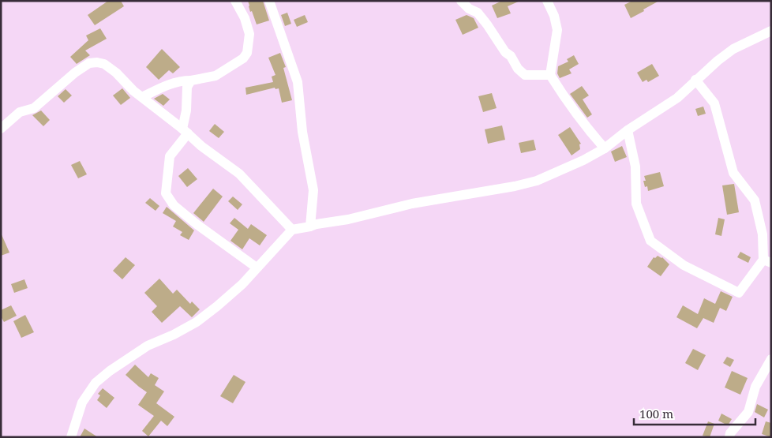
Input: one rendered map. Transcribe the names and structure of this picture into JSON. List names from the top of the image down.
{
  "scale_bar": "100 m"
}
